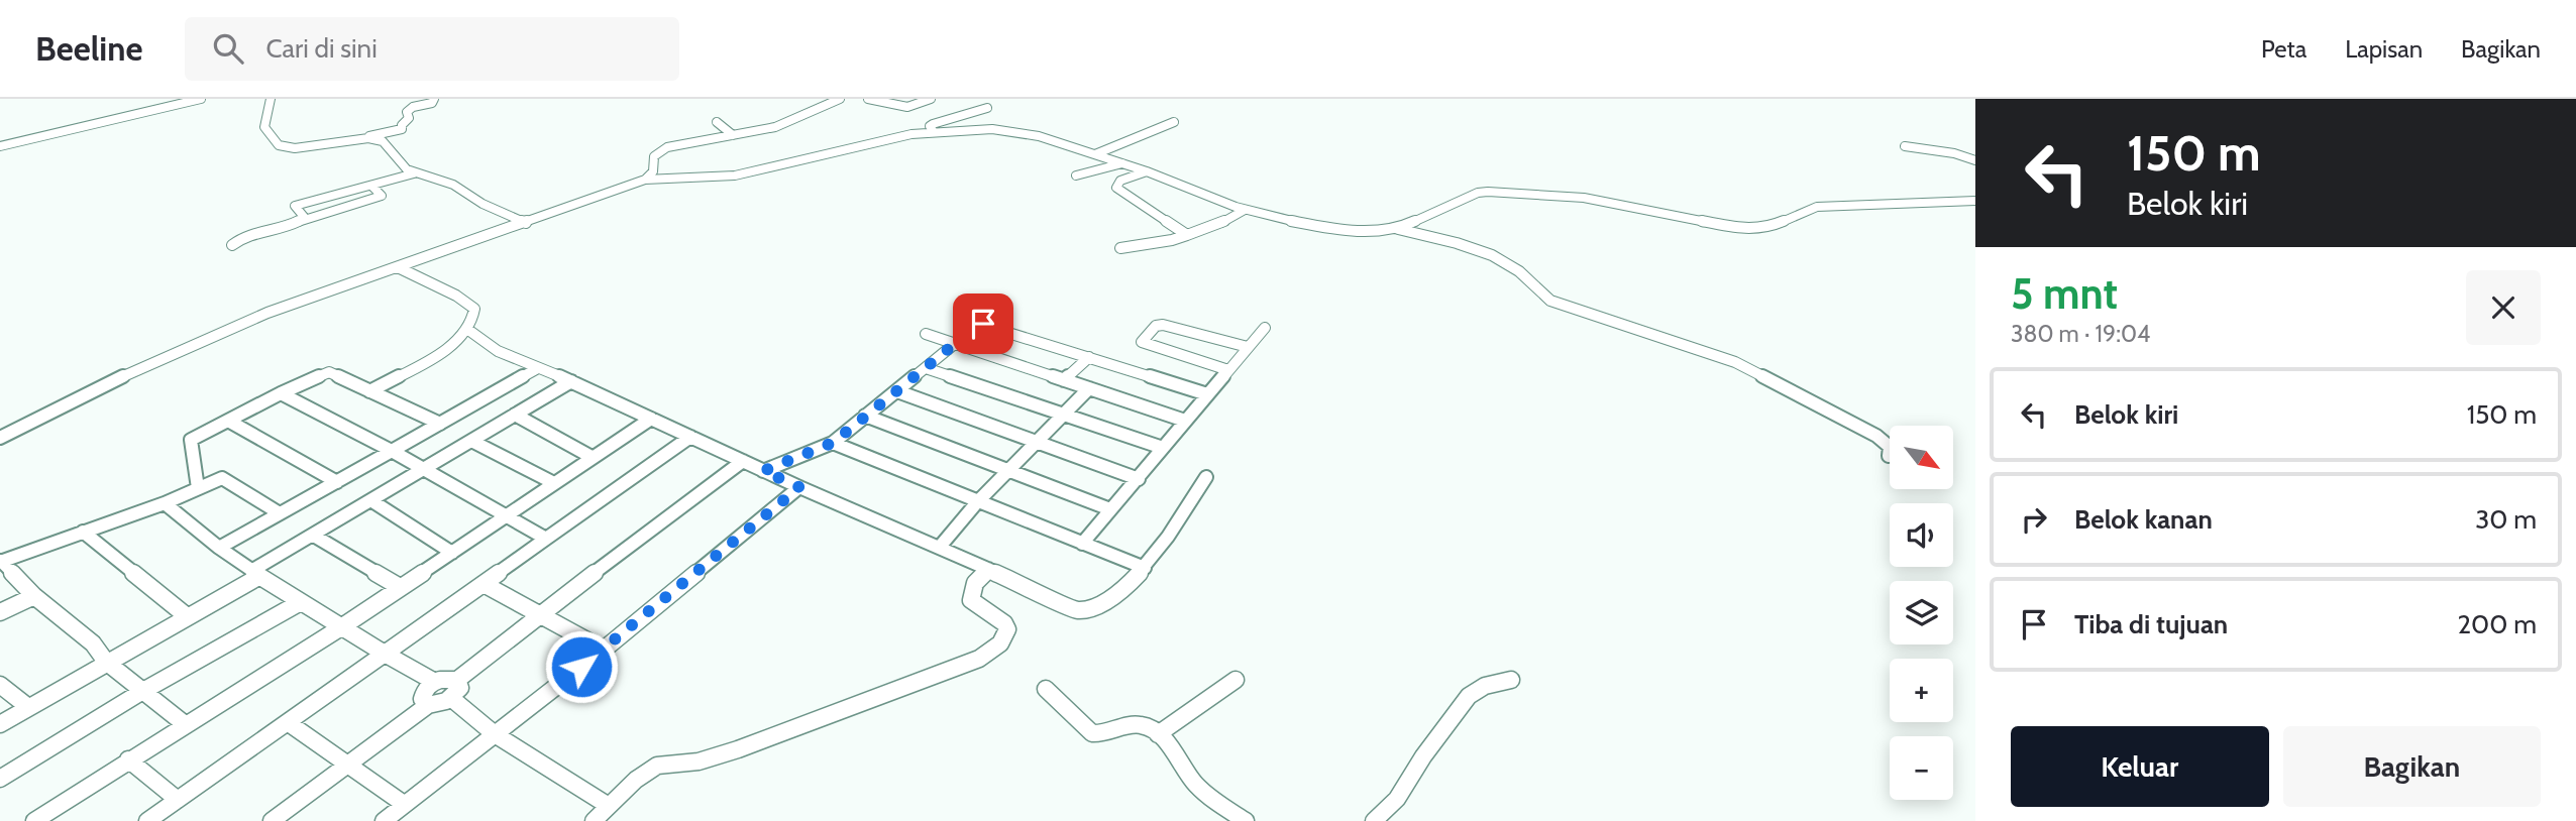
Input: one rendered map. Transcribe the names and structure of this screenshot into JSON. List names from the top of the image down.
{
  "north": "bottom right",
  "page": {
    "header": "Beeline",
    "search": "Cari di sini",
    "nav": ["Peta", "Lapisan", "Bagikan"],
    "turn": ["150 m", "Belok kiri"],
    "heading": ["5 mnt", "380 m · 19:04"],
    "list": [
      {
        "name": "Belok kiri",
        "value": "150 m"
      },
      {
        "name": "Belok kanan",
        "value": "30 m"
      },
      {
        "name": "Tiba di tujuan",
        "value": "200 m"
      }
    ],
    "map_buttons": ["+", "−"],
    "buttons": ["Keluar", "Bagikan"]
  }
}
